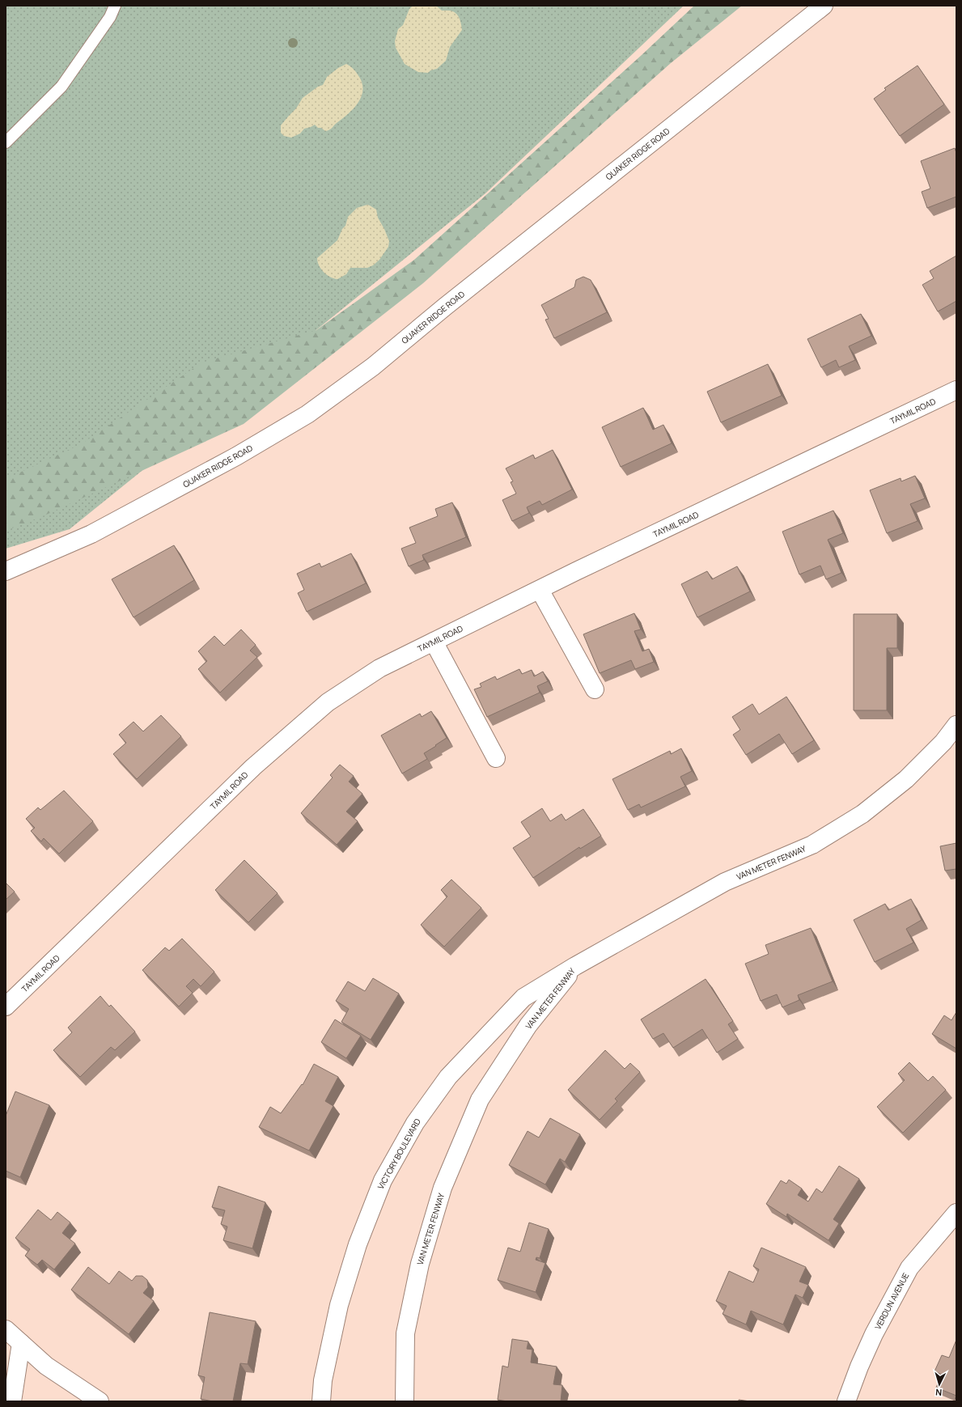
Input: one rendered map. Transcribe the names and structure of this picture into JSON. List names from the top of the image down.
{
  "streets": {
    "street": [
      "QUAKER RIDGE ROAD",
      "TAYMIL ROAD",
      "VAN METER FENWAY",
      "VICTORY BOULEVARD",
      "VERDUN AVENUE"
    ]
  },
  "crossings": [
    ["VAN METER FENWAY", "VICTORY BOULEVARD"]
  ],
  "north": "bottom"
}
